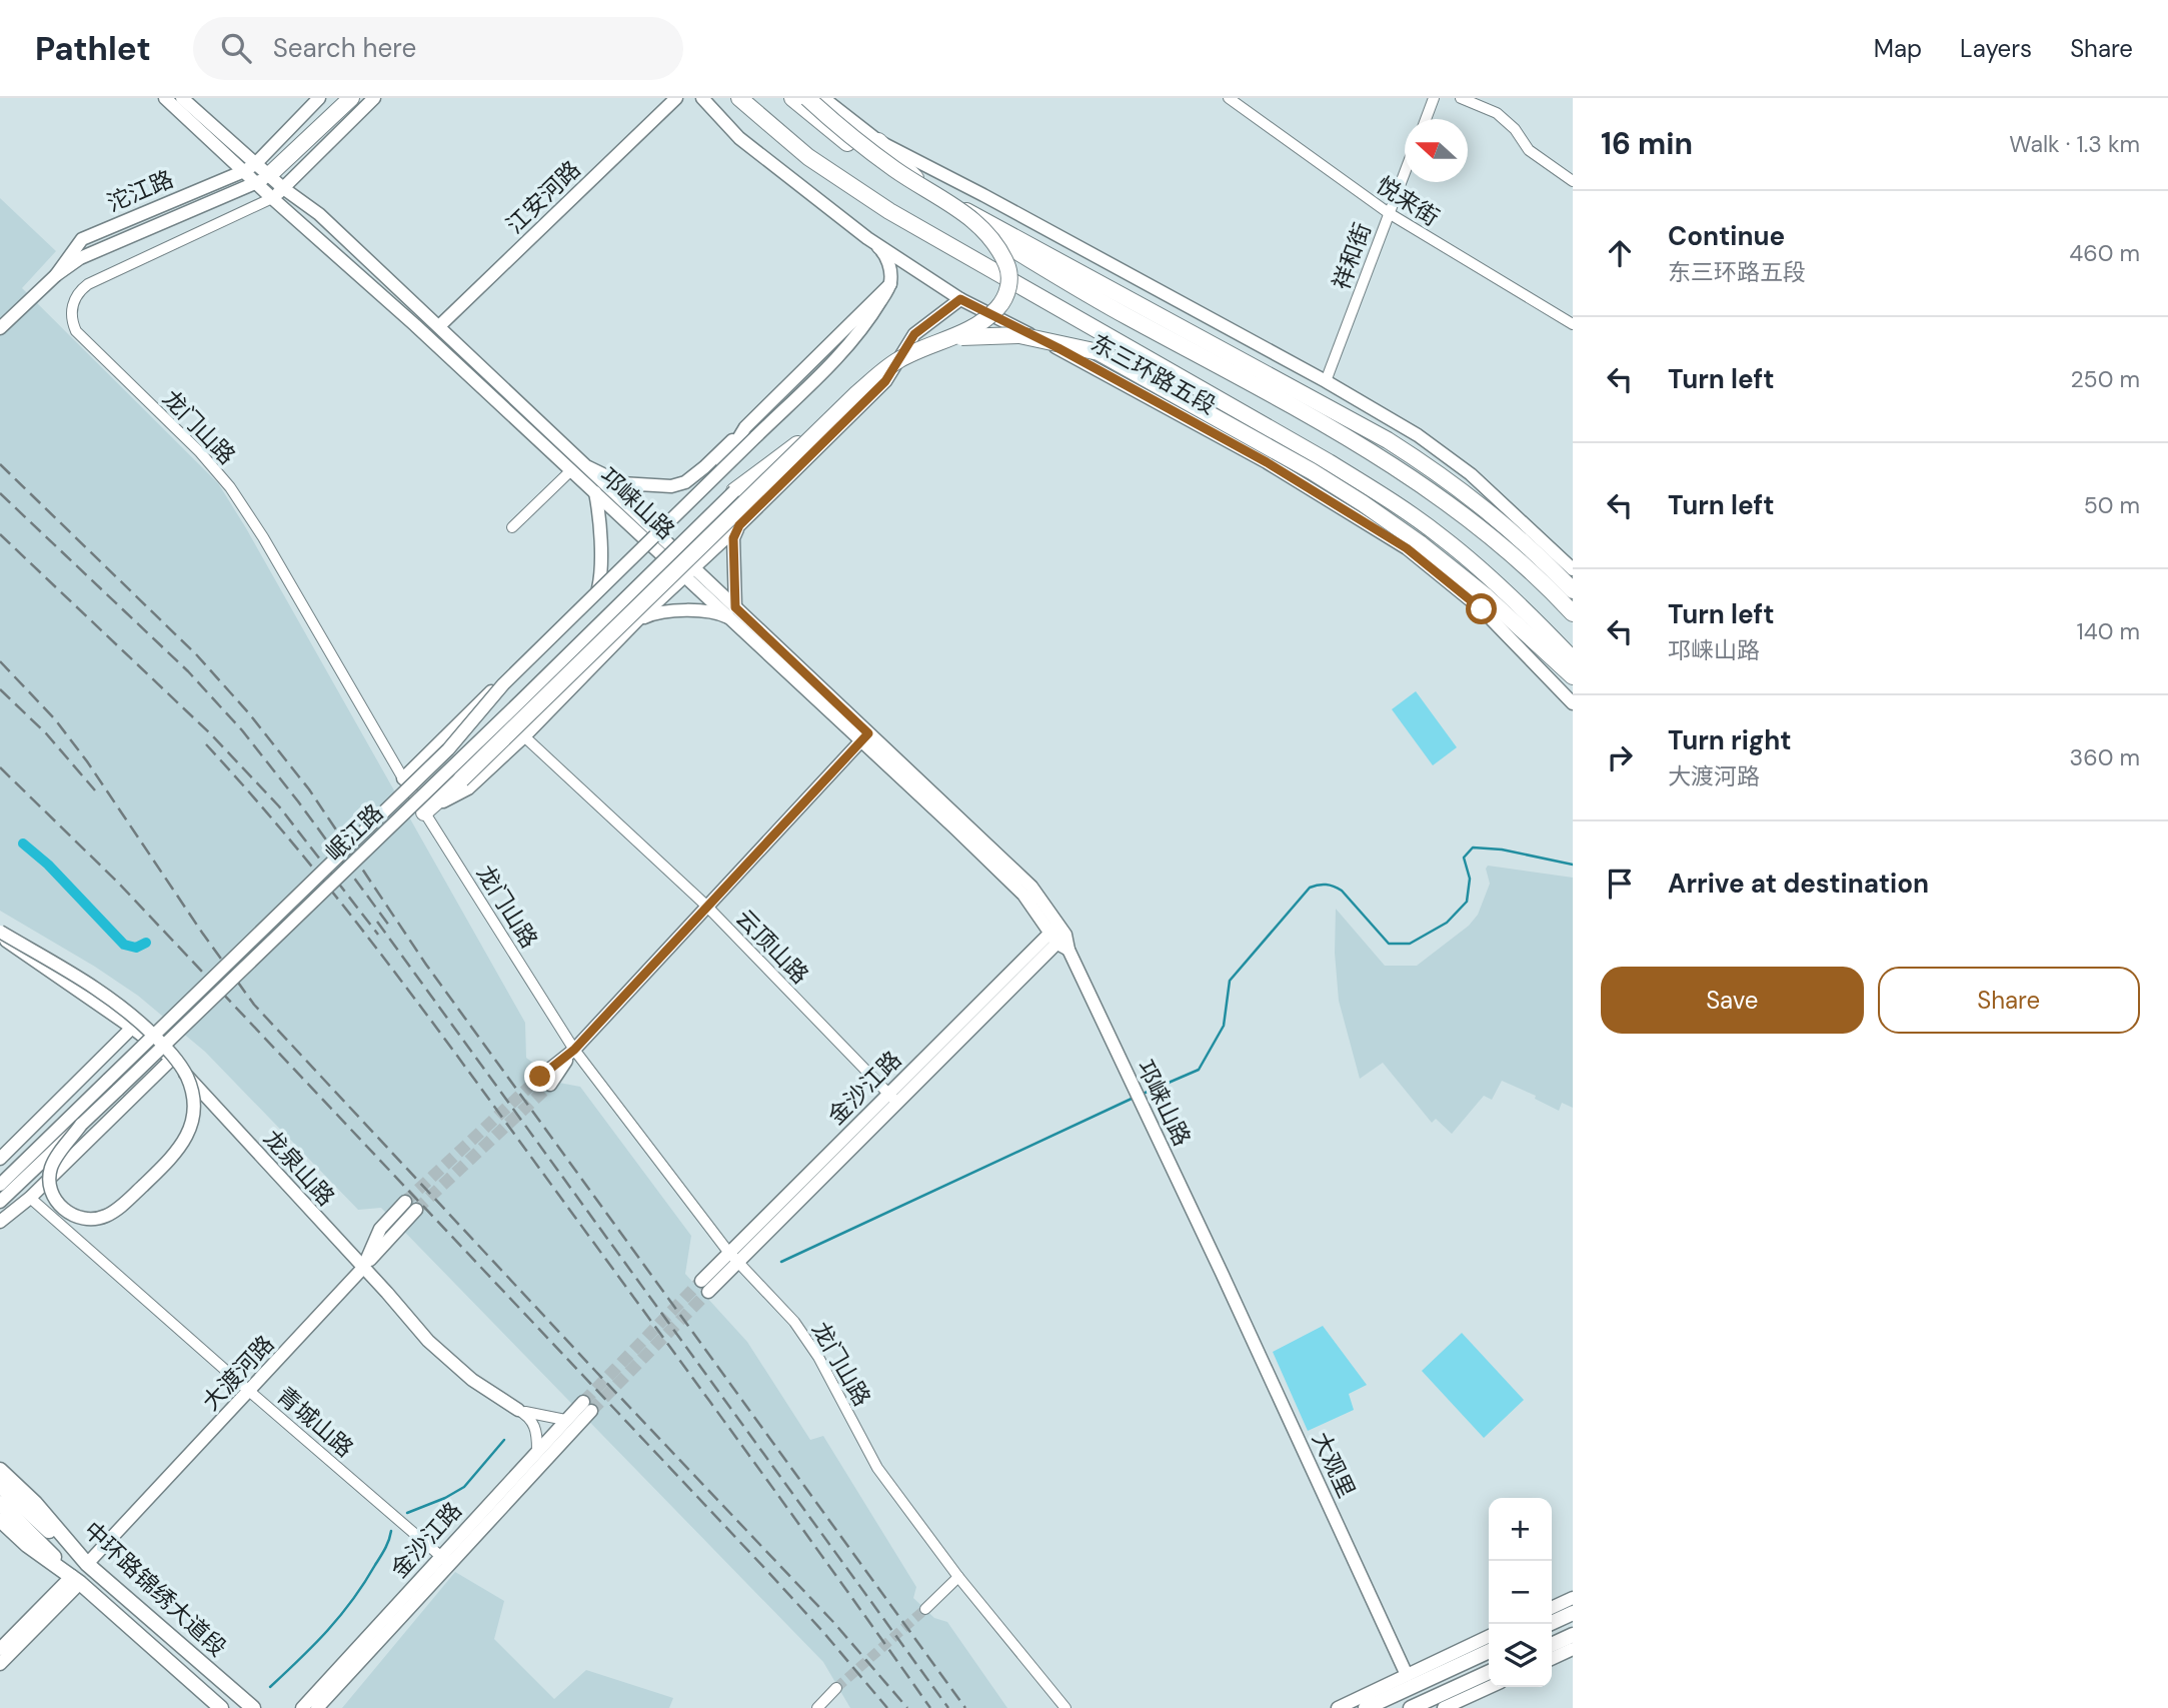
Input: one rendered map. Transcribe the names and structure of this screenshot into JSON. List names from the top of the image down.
{
  "streets": {
    "highway": ["东三环路五段"],
    "main road": ["中环路锦绣大道段"],
    "street": [
      "沱江路",
      "江安河路",
      "悦来街",
      "祥和街",
      "龙门山路",
      "邛崃山路",
      "岷江路",
      "云顶山路",
      "金沙江路",
      "龙泉山路",
      "大渡河路",
      "青城山路",
      "大观里"
    ]
  },
  "crossings": [
    ["沱江路", "邛崃山路"],
    ["江安河路", "邛崃山路"],
    ["悦来街", "祥和街"],
    ["龙门山路", "邛崃山路"],
    ["龙门山路", "金沙江路"],
    ["邛崃山路", "金沙江路"],
    ["邛崃山路", "大观里"],
    ["云顶山路", "金沙江路"],
    ["金沙江路", "龙泉山路"],
    ["金沙江路", "青城山路"],
    ["龙泉山路", "大渡河路"],
    ["大渡河路", "青城山路"],
    ["大渡河路", "中环路锦绣大道段"]
  ],
  "north": "left",
  "page": {
    "header": "Pathlet",
    "search": "Search here",
    "nav": ["Map", "Layers", "Share"],
    "heading": ["16 min", "Walk · 1.3 km"],
    "list": [
      ["Continue", "东三环路五段", "460 m"],
      ["Turn left", "250 m"],
      ["Turn left", "50 m"],
      ["Turn left", "邛崃山路", "140 m"],
      ["Turn right", "大渡河路", "360 m"],
      "Arrive at destination"
    ],
    "buttons": ["Save", "Share"],
    "map_buttons": ["+", "−"]
  }
}
